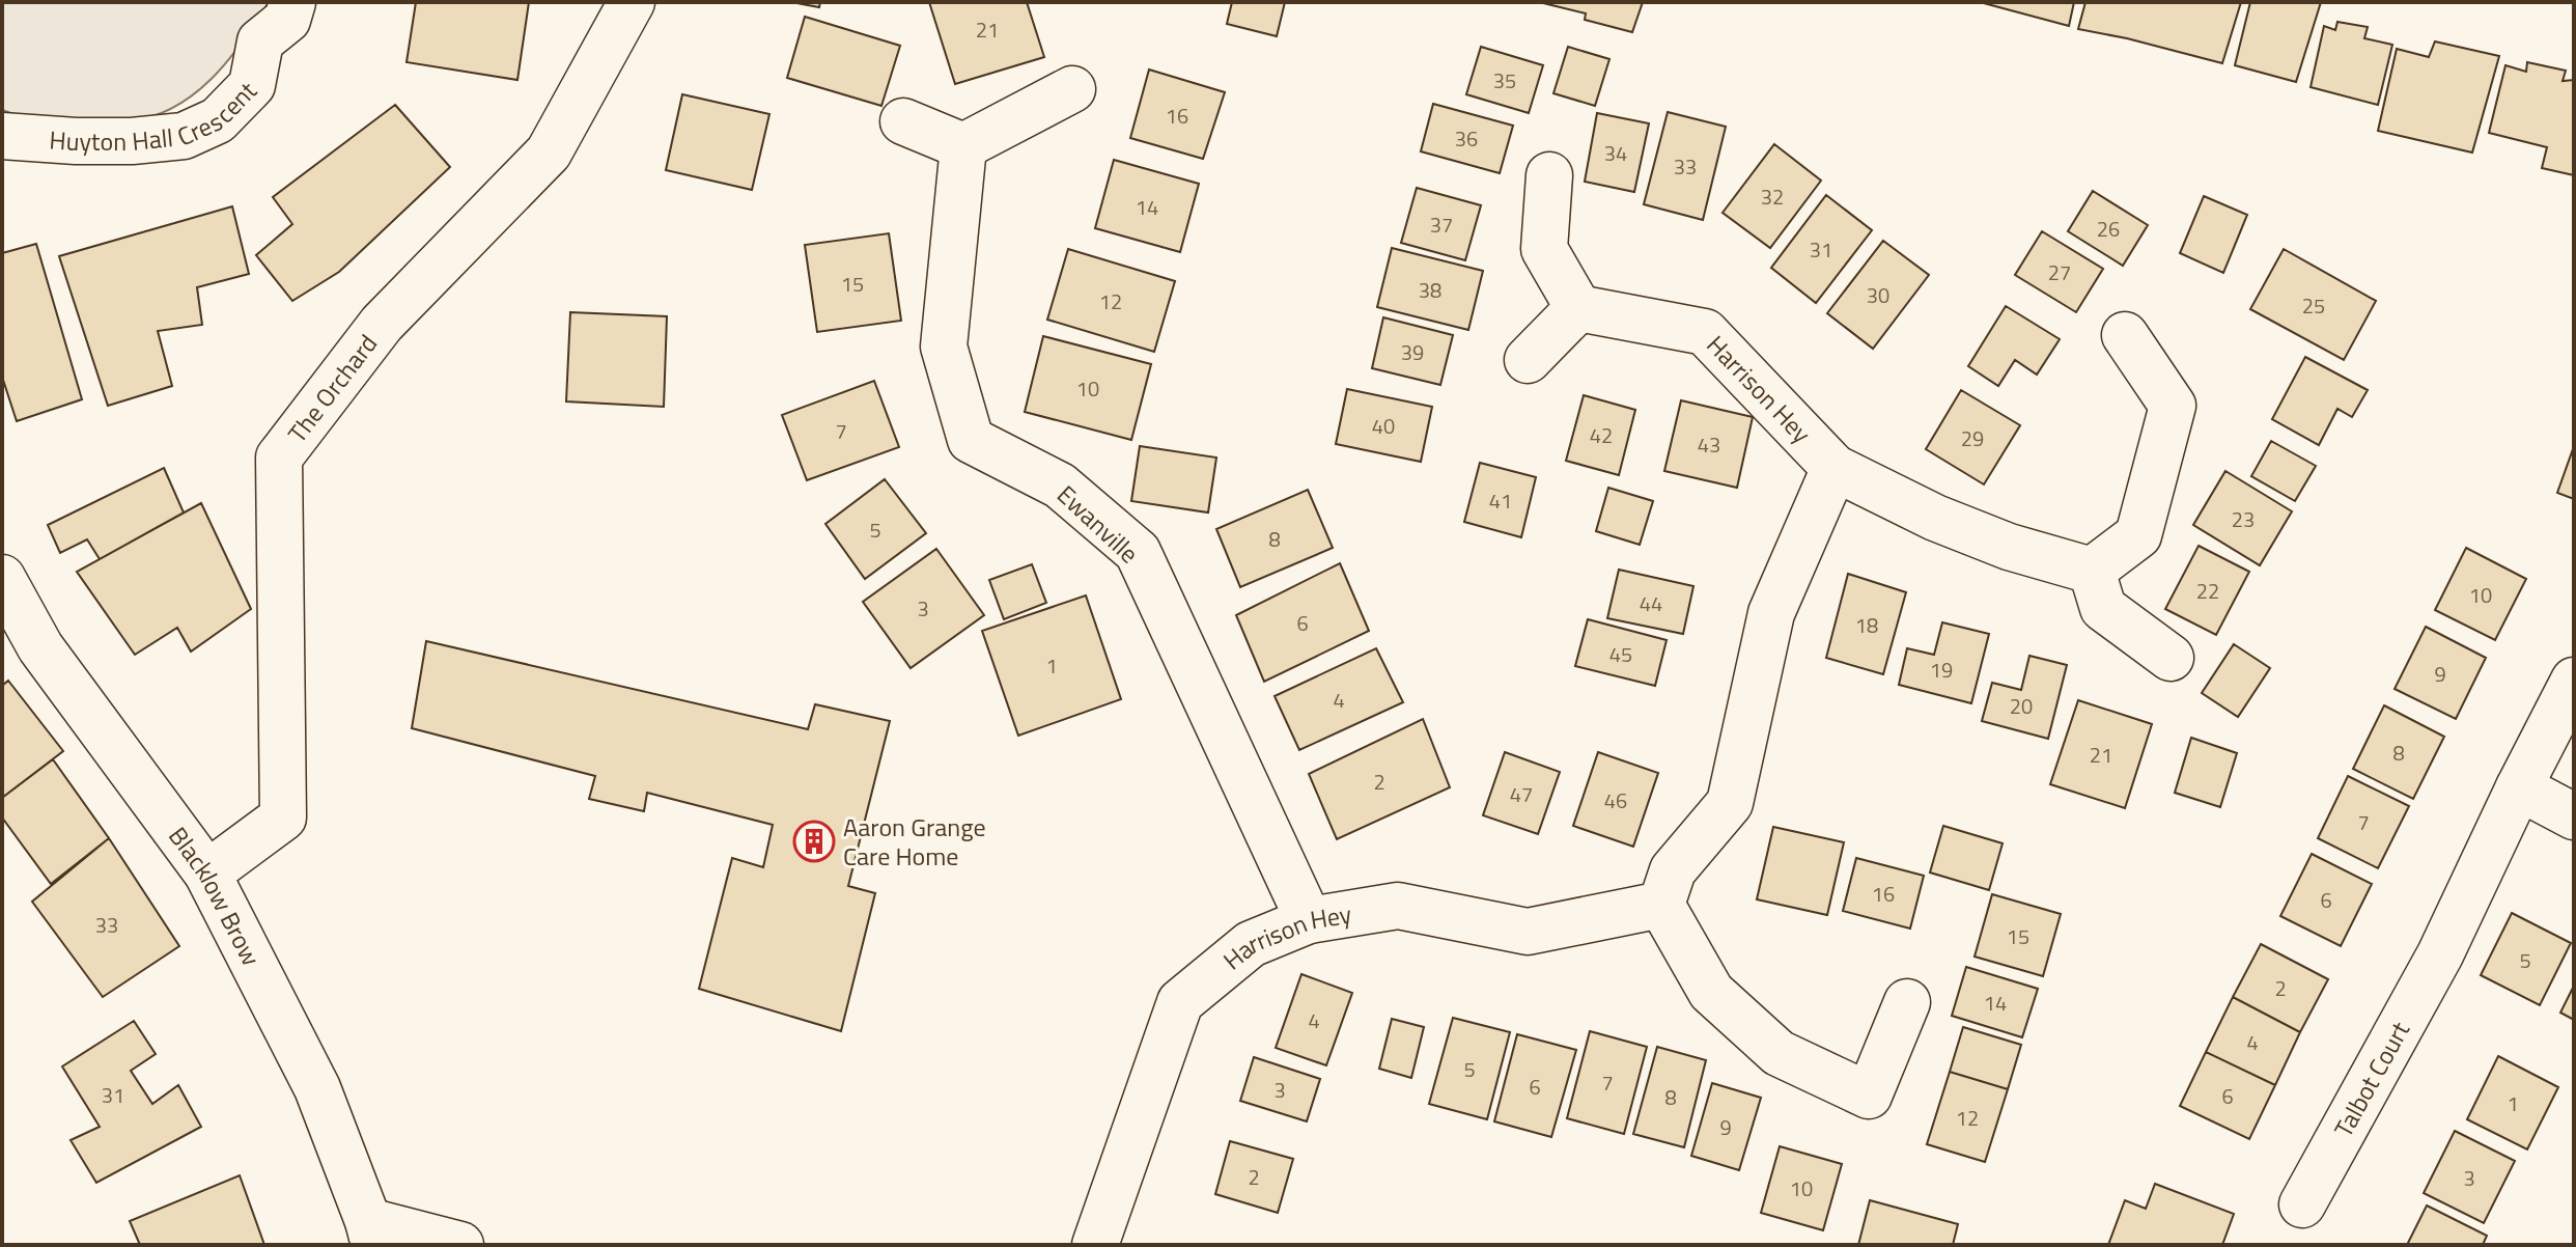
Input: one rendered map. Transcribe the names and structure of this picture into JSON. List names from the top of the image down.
{
  "streets": {
    "street": [
      "Huyton Hall Crescent",
      "The Orchard",
      "Harrison Hey",
      "Ewanville",
      "Blacklow Brow",
      "Talbot Court"
    ]
  },
  "crossings": [
    ["The Orchard", "Blacklow Brow"],
    ["Harrison Hey", "Ewanville"]
  ],
  "places": {
    "building": ["Aaron Grange Care Home"]
  },
  "house_numbers": [
    "21",
    "35",
    "16",
    "36",
    "34",
    "33",
    "32",
    "14",
    "37",
    "26",
    "31",
    "27",
    "15",
    "38",
    "30",
    "12",
    "25",
    "39",
    "10",
    "40",
    "7",
    "42",
    "29",
    "43",
    "41",
    "23",
    "5",
    "8",
    "22",
    "10",
    "44",
    "3",
    "6",
    "18",
    "45",
    "1",
    "19",
    "9",
    "4",
    "20",
    "8",
    "21",
    "2",
    "47",
    "46",
    "7",
    "16",
    "6",
    "33",
    "15",
    "5",
    "2",
    "14",
    "4",
    "4",
    "5",
    "7",
    "6",
    "3",
    "31",
    "6",
    "8",
    "1",
    "12",
    "9",
    "2",
    "3",
    "10"
  ]
}
